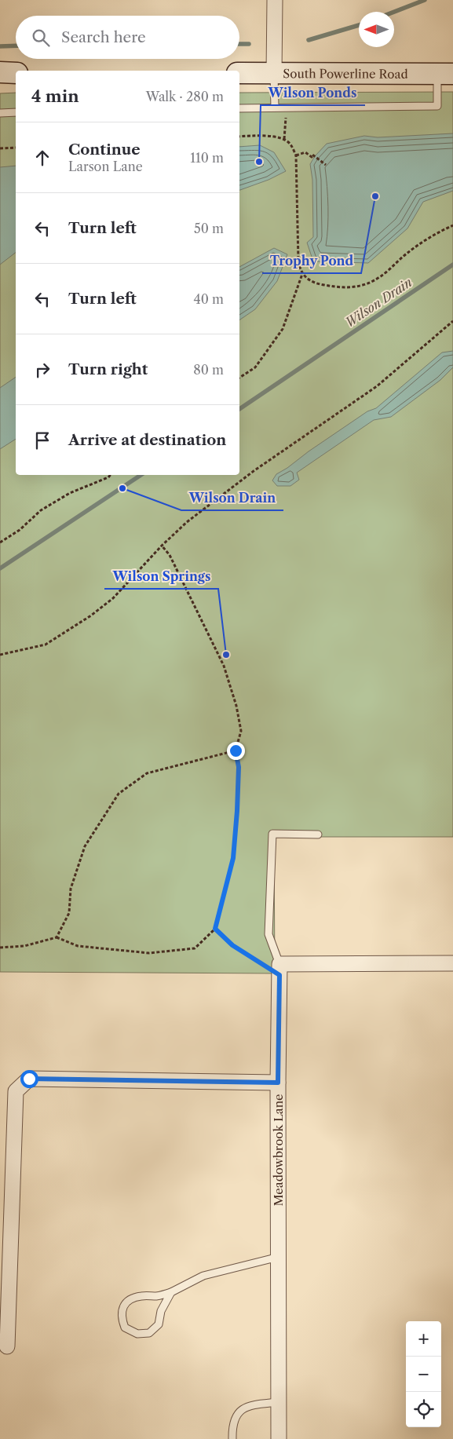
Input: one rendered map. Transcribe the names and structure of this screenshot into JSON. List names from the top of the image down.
{
  "streets": {
    "street": ["South Powerline Road", "Meadowbrook Lane"]
  },
  "water": ["Wilson Drain"],
  "places": [
    "Wilson Ponds",
    "Trophy Pond",
    "Wilson Drain",
    "Wilson Springs"
  ],
  "north": "left",
  "page": {
    "search": "Search here",
    "heading": ["4 min", "Walk · 280 m"],
    "list": [
      ["Continue", "Larson Lane", "110 m"],
      ["Turn left", "50 m"],
      ["Turn left", "40 m"],
      ["Turn right", "80 m"],
      "Arrive at destination"
    ],
    "map_buttons": ["+", "−"]
  }
}
